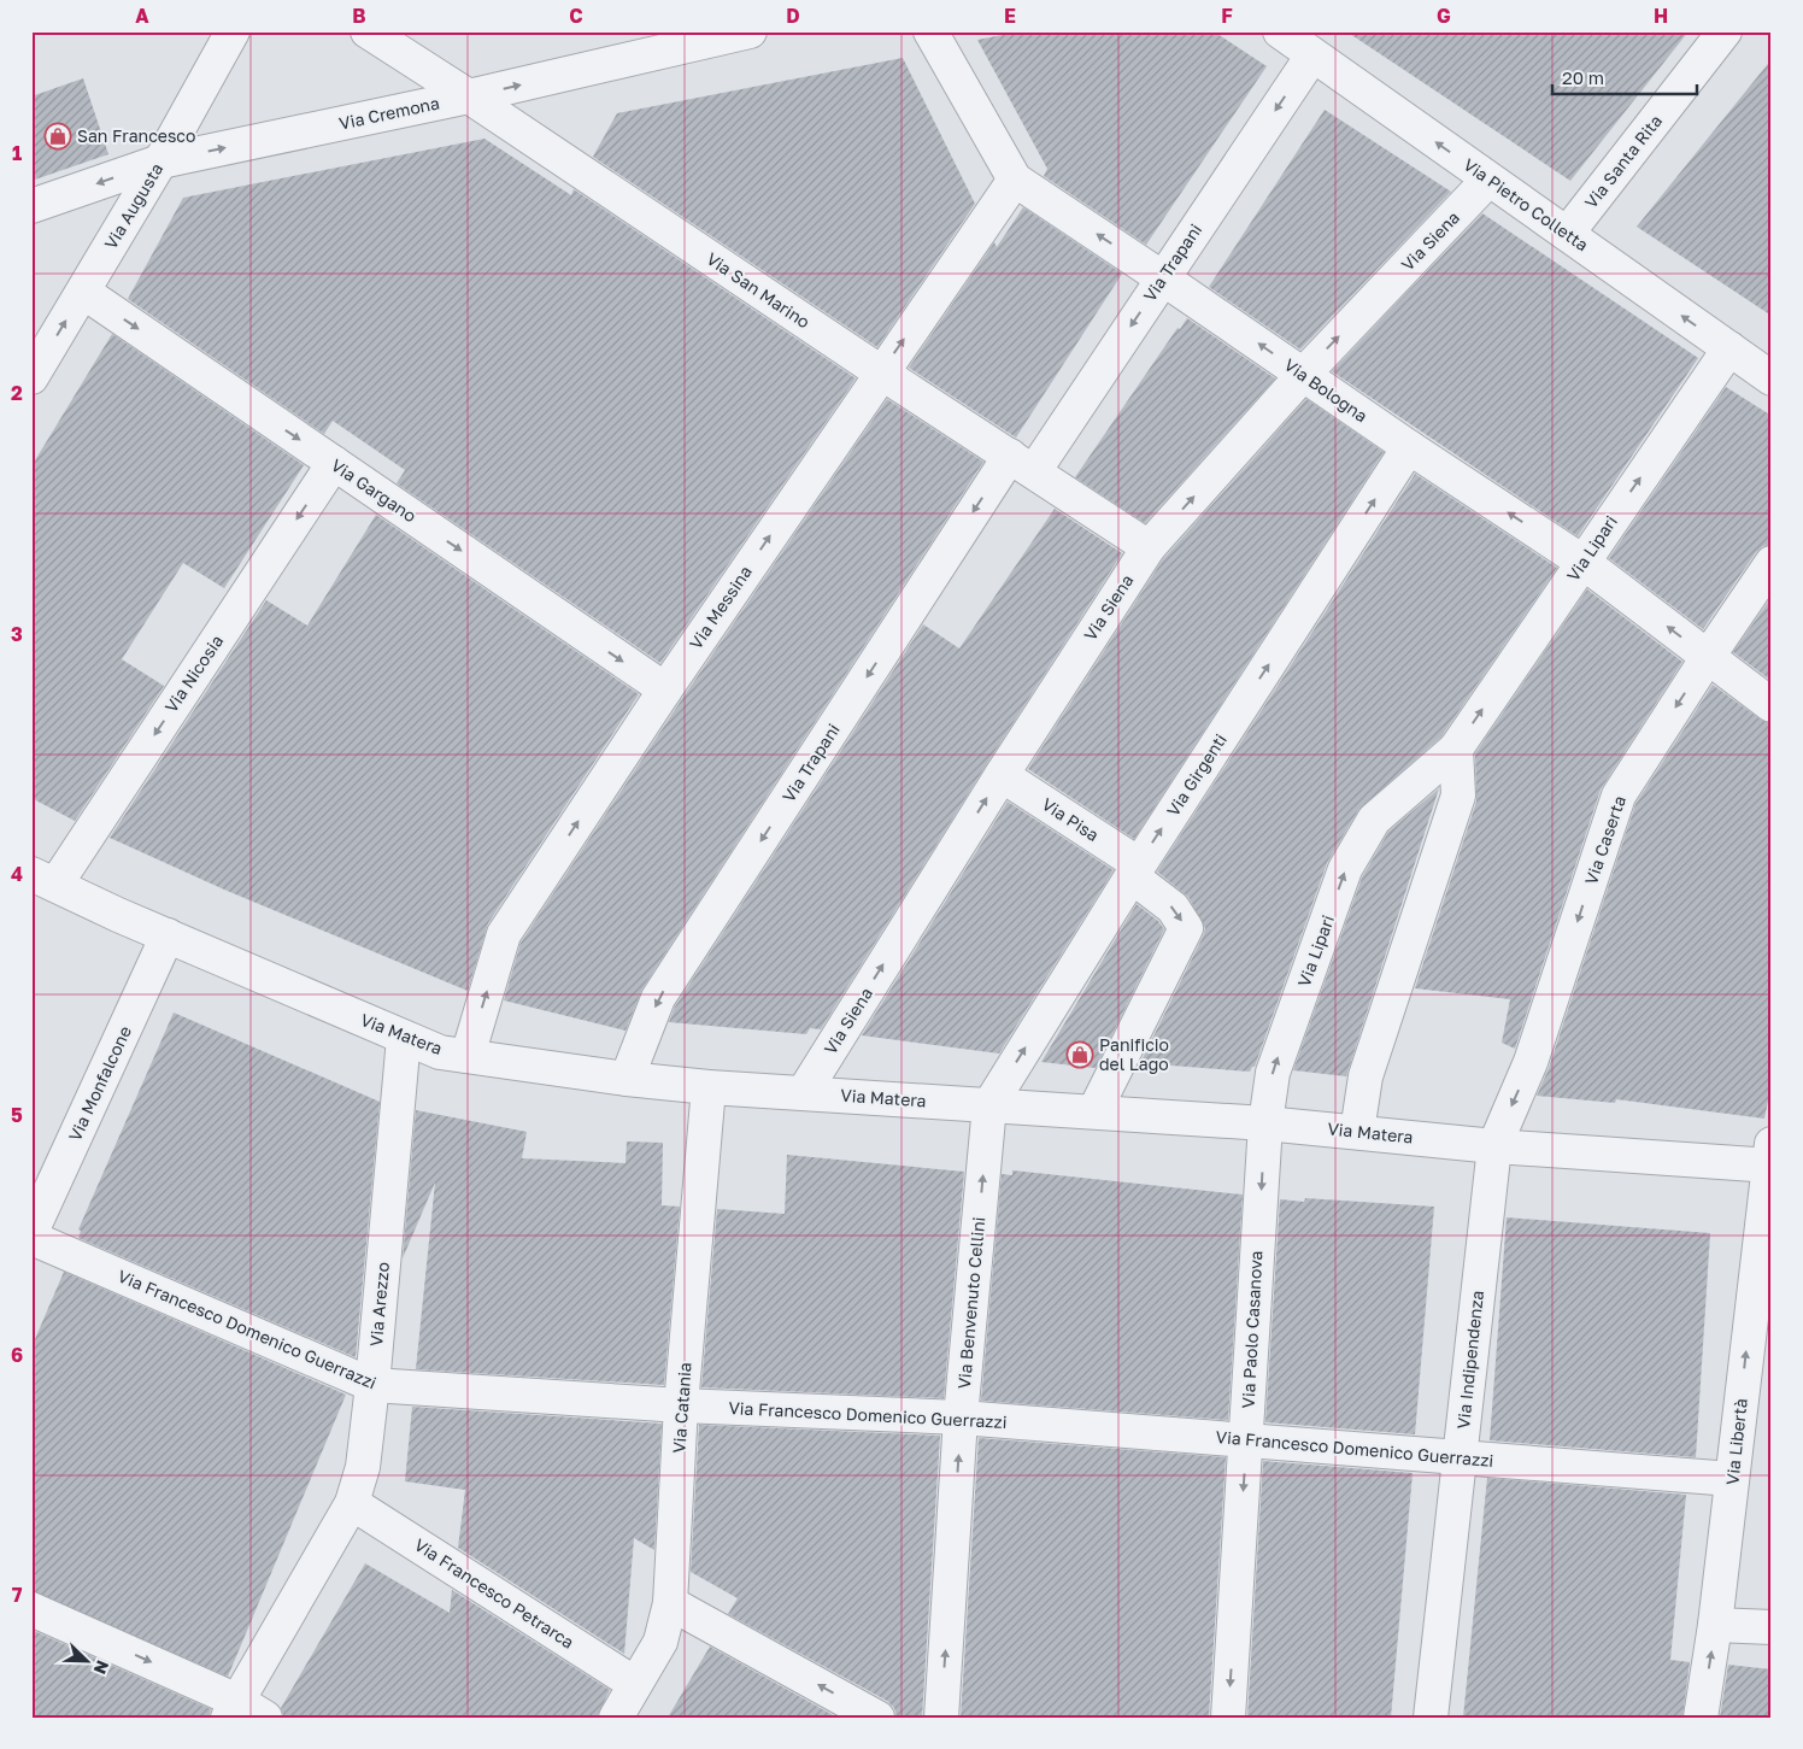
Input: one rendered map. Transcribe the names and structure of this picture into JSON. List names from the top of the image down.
{
  "streets": {
    "street": [
      "Via Cremona",
      "Via Santa Rita",
      "Via Pietro Colletta",
      "Via Augusta",
      "Via Siena",
      "Via Trapani",
      "Via San Marino",
      "Via Bologna",
      "Via Gargano",
      "Via Lipari",
      "Via Messina",
      "Via Nicosia",
      "Via Girgenti",
      "Via Pisa",
      "Via Caserta",
      "Via Matera",
      "Via Monfalcone",
      "Via Benvenuto Cellini",
      "Via Arezzo",
      "Via Francesco Domenico Guerrazzi",
      "Via Paolo Casanova",
      "Via Indipendenza",
      "Via Catania",
      "Via Libertà",
      "Via Francesco Petrarca"
    ]
  },
  "crossings": [
    ["Via Cremona", "Via Augusta"],
    ["Via Cremona", "Via San Marino"],
    ["Via Santa Rita", "Via Pietro Colletta"],
    ["Via Pietro Colletta", "Via Siena"],
    ["Via Pietro Colletta", "Via Trapani"],
    ["Via Pietro Colletta", "Via Lipari"],
    ["Via Augusta", "Via Gargano"],
    ["Via Siena", "Via San Marino"],
    ["Via Siena", "Via Bologna"],
    ["Via Siena", "Via Pisa"],
    ["Via Siena", "Via Matera"],
    ["Via Trapani", "Via San Marino"],
    ["Via Trapani", "Via Bologna"],
    ["Via Trapani", "Via Matera"],
    ["Via San Marino", "Via Messina"],
    ["Via Bologna", "Via Lipari"],
    ["Via Bologna", "Via Messina"],
    ["Via Bologna", "Via Girgenti"],
    ["Via Bologna", "Via Caserta"],
    ["Via Gargano", "Via Messina"],
    ["Via Gargano", "Via Nicosia"],
    ["Via Lipari", "Via Matera"],
    ["Via Lipari", "Via Paolo Casanova"],
    ["Via Messina", "Via Matera"],
    ["Via Nicosia", "Via Matera"],
    ["Via Girgenti", "Via Pisa"],
    ["Via Girgenti", "Via Matera"],
    ["Via Girgenti", "Via Benvenuto Cellini"],
    ["Via Pisa", "Via Matera"],
    ["Via Caserta", "Via Matera"],
    ["Via Caserta", "Via Indipendenza"],
    ["Via Matera", "Via Monfalcone"],
    ["Via Matera", "Via Benvenuto Cellini"],
    ["Via Matera", "Via Arezzo"],
    ["Via Matera", "Via Paolo Casanova"],
    ["Via Matera", "Via Indipendenza"],
    ["Via Matera", "Via Catania"],
    ["Via Matera", "Via Libertà"],
    ["Via Benvenuto Cellini", "Via Francesco Domenico Guerrazzi"],
    ["Via Arezzo", "Via Francesco Domenico Guerrazzi"],
    ["Via Arezzo", "Via Francesco Petrarca"],
    ["Via Francesco Domenico Guerrazzi", "Via Paolo Casanova"],
    ["Via Francesco Domenico Guerrazzi", "Via Indipendenza"],
    ["Via Francesco Domenico Guerrazzi", "Via Catania"],
    ["Via Francesco Domenico Guerrazzi", "Via Libertà"],
    ["Via Catania", "Via Francesco Petrarca"]
  ],
  "one_way": [
    "Via Pietro Colletta",
    "Via Siena",
    "Via Trapani",
    "Via Bologna",
    "Via Gargano",
    "Via Messina",
    "Via Nicosia",
    "Via Benvenuto Cellini",
    "Via Paolo Casanova",
    "Via Libertà"
  ],
  "places": {
    "shop": ["San Francesco", "Panificio del Lago"]
  },
  "scale_bar": "20 m",
  "north": "bottom right",
  "grid": {
    "columns": [
      "A",
      "B",
      "C",
      "D",
      "E",
      "F",
      "G",
      "H"
    ],
    "rows": [
      "1",
      "2",
      "3",
      "4",
      "5",
      "6",
      "7"
    ]
  }
}
